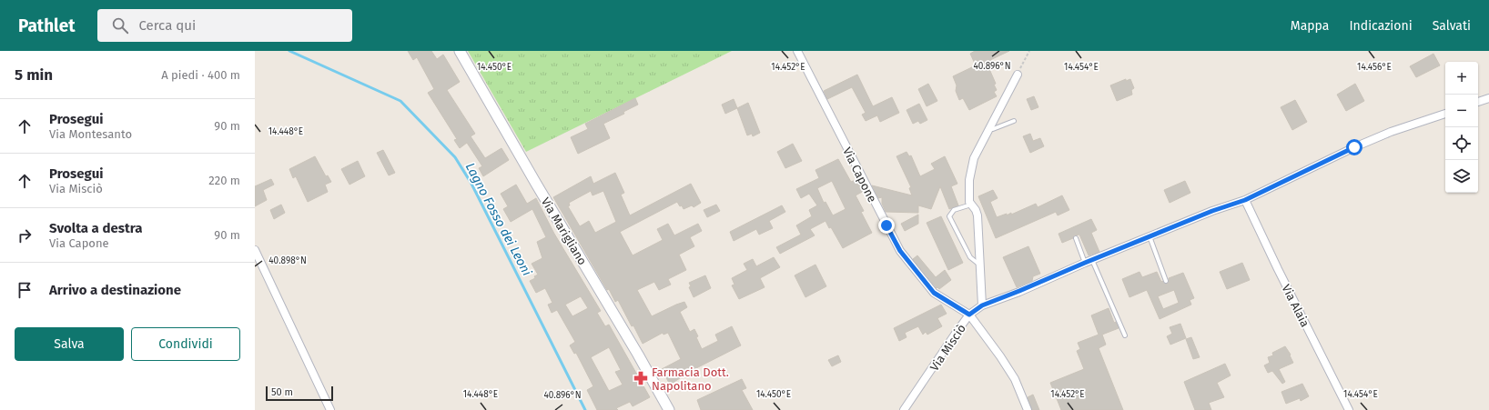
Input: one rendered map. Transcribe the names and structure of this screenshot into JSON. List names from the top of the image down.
{
  "streets": {
    "street": [
      "Via Capone",
      "Via Marigliano",
      "Via Alaia",
      "Via Misciò"
    ]
  },
  "crossings": [
    ["Via Capone", "Via Misciò"],
    ["Via Alaia", "Via Misciò"]
  ],
  "water": ["Lagno Fosso dei Leoni"],
  "places": {
    "pharmacy": ["Farmacia Dott. Napolitano"]
  },
  "scale_bar": "50 m",
  "page": {
    "header": "Pathlet",
    "search": "Cerca qui",
    "nav": ["Mappa", "Indicazioni", "Salvati"],
    "heading": ["5 min", "A piedi · 400 m"],
    "map_buttons": ["+", "−"],
    "list": [
      ["Prosegui", "Via Montesanto", "90 m"],
      ["Prosegui", "Via Misciò", "220 m"],
      ["Svolta a destra", "Via Capone", "90 m"],
      "Arrivo a destinazione"
    ],
    "buttons": ["Salva", "Condividi"],
    "scale": "50 m"
  },
  "coordinates": [
    "40.896°N",
    "14.450°E",
    "14.452°E",
    "14.454°E",
    "14.456°E",
    "14.448°E",
    "40.898°N"
  ]
}
